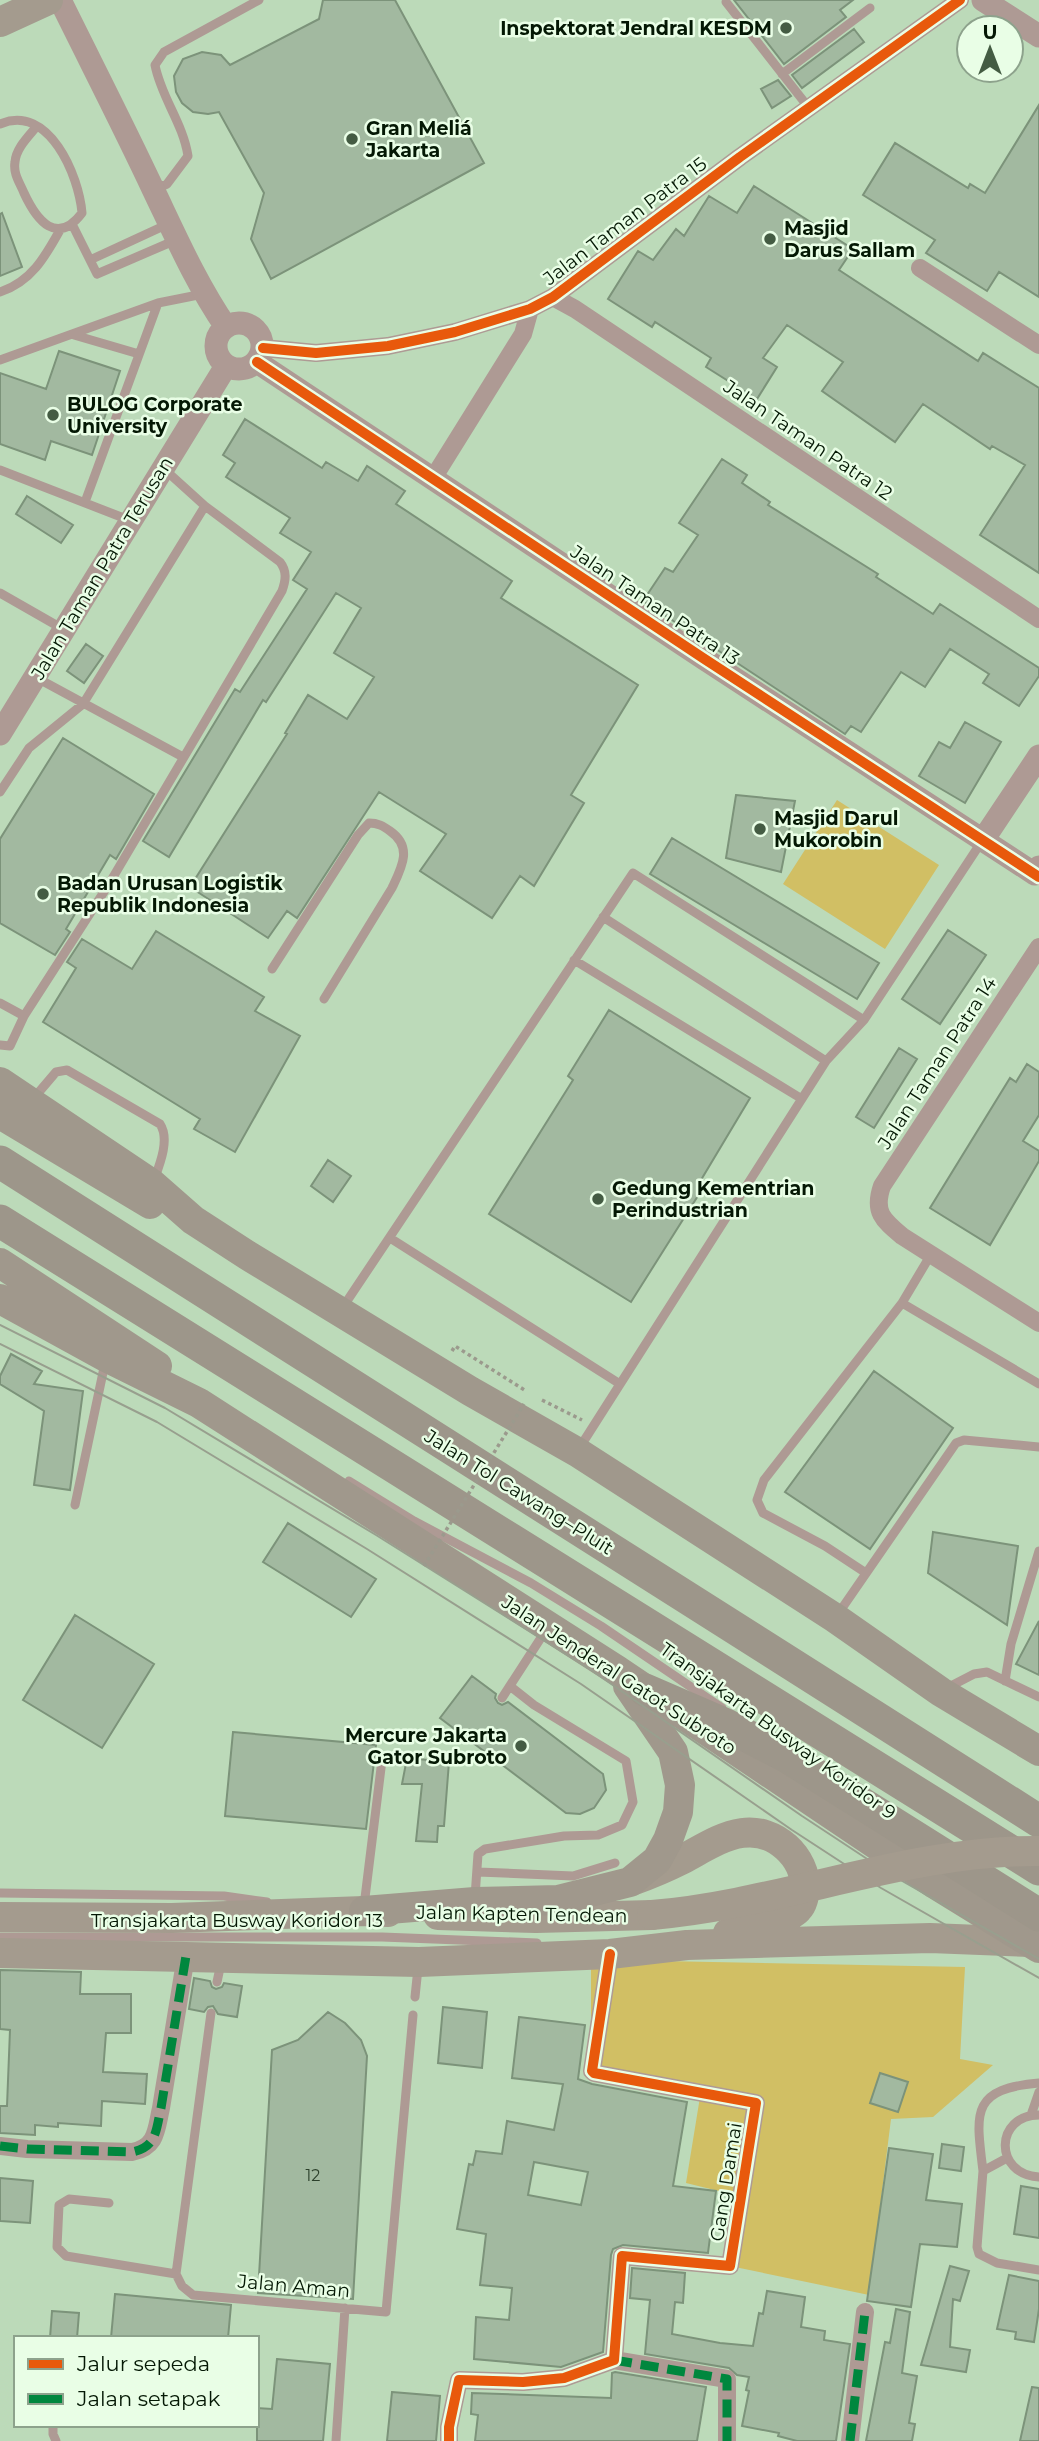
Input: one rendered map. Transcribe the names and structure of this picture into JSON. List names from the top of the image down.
{
  "streets": {
    "highway": ["Jalan Tol Cawang–Pluit", "Jalan Jenderal Gatot Subroto"],
    "main road": ["Jalan Kapten Tendean"],
    "street": [
      "Jalan Taman Patra 15",
      "Jalan Taman Patra 12",
      "Jalan Taman Patra Terusan",
      "Jalan Taman Patra 13",
      "Jalan Taman Patra 14",
      "Gang Damai"
    ],
    "lane": ["Transjakarta Busway Koridor 9", "Transjakarta Busway Koridor 13", "Jalan Aman"]
  },
  "crossings": [
    ["Jalan Taman Patra 15", "Jalan Taman Patra 12"],
    ["Jalan Taman Patra 15", "Jalan Taman Patra Terusan"],
    ["Jalan Taman Patra 15", "Jalan Taman Patra 13"],
    ["Jalan Taman Patra Terusan", "Jalan Taman Patra 13"],
    ["Jalan Jenderal Gatot Subroto", "Transjakarta Busway Koridor 9"],
    ["Jalan Jenderal Gatot Subroto", "Jalan Kapten Tendean"],
    ["Jalan Kapten Tendean", "Transjakarta Busway Koridor 13"],
    ["Jalan Kapten Tendean", "Gang Damai"]
  ],
  "places": [
    "Inspektorat Jendral KESDM",
    "Gran Meliá Jakarta",
    "Masjid Darus Sallam",
    "BULOG Corporate University",
    "Masjid Darul Mukorobin",
    "Badan Urusan Logistik Republik Indonesia",
    "Gedung Kementrian Perindustrian",
    "Mercure Jakarta Gator Subroto"
  ],
  "house_numbers": ["12"],
  "legend": ["Jalur sepeda", "Jalan setapak"],
  "north": "top"
}
